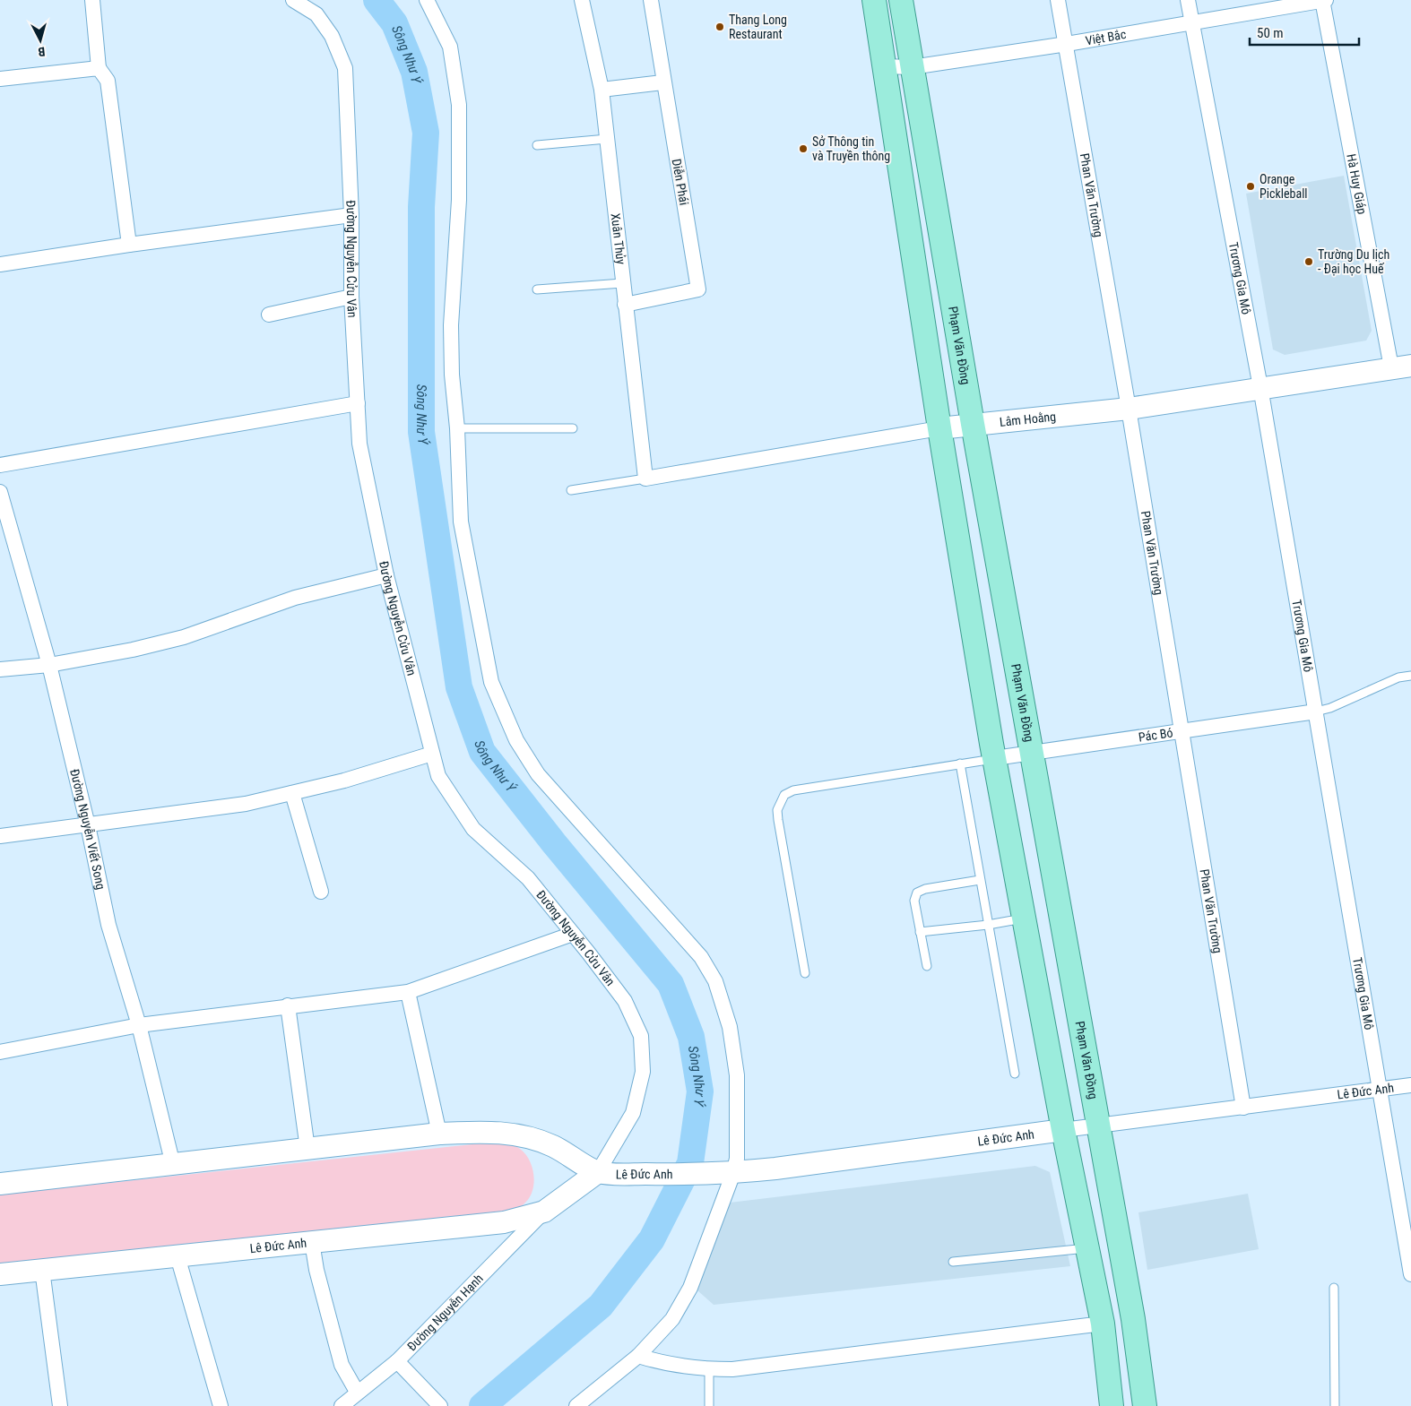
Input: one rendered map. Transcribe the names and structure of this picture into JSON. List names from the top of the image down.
{
  "streets": {
    "main road": ["Phạm Văn Đồng"],
    "street": [
      "Việt Bắc",
      "Diễn Phái",
      "Hà Huy Giáp",
      "Phan Văn Trường",
      "Xuân Thủy",
      "Đường Nguyễn Cửu Vân",
      "Trương Gia Mô",
      "Lâm Hoằng",
      "Pác Bó",
      "Đường Nguyễn Viết Song",
      "Lê Đức Anh",
      "Đường Nguyễn Hạnh"
    ]
  },
  "crossings": [
    ["Việt Bắc", "Hà Huy Giáp"],
    ["Việt Bắc", "Phan Văn Trường"],
    ["Việt Bắc", "Trương Gia Mô"],
    ["Việt Bắc", "Phạm Văn Đồng"],
    ["Diễn Phái", "Xuân Thủy"],
    ["Hà Huy Giáp", "Lâm Hoằng"],
    ["Phan Văn Trường", "Lâm Hoằng"],
    ["Phan Văn Trường", "Pác Bó"],
    ["Phan Văn Trường", "Lê Đức Anh"],
    ["Xuân Thủy", "Lâm Hoằng"],
    ["Đường Nguyễn Cửu Vân", "Lê Đức Anh"],
    ["Trương Gia Mô", "Lâm Hoằng"],
    ["Trương Gia Mô", "Pác Bó"],
    ["Trương Gia Mô", "Lê Đức Anh"],
    ["Phạm Văn Đồng", "Lâm Hoằng"],
    ["Phạm Văn Đồng", "Pác Bó"],
    ["Phạm Văn Đồng", "Lê Đức Anh"],
    ["Đường Nguyễn Viết Song", "Lê Đức Anh"],
    ["Lê Đức Anh", "Đường Nguyễn Hạnh"]
  ],
  "water": ["Sông Như Ý"],
  "places": [
    "Thang Long Restaurant",
    "Sở Thông tin và Truyền thông",
    "Orange Pickleball",
    "Trường Du lịch - Đại học Huế"
  ],
  "scale_bar": "50 m",
  "north": "bottom"
}
